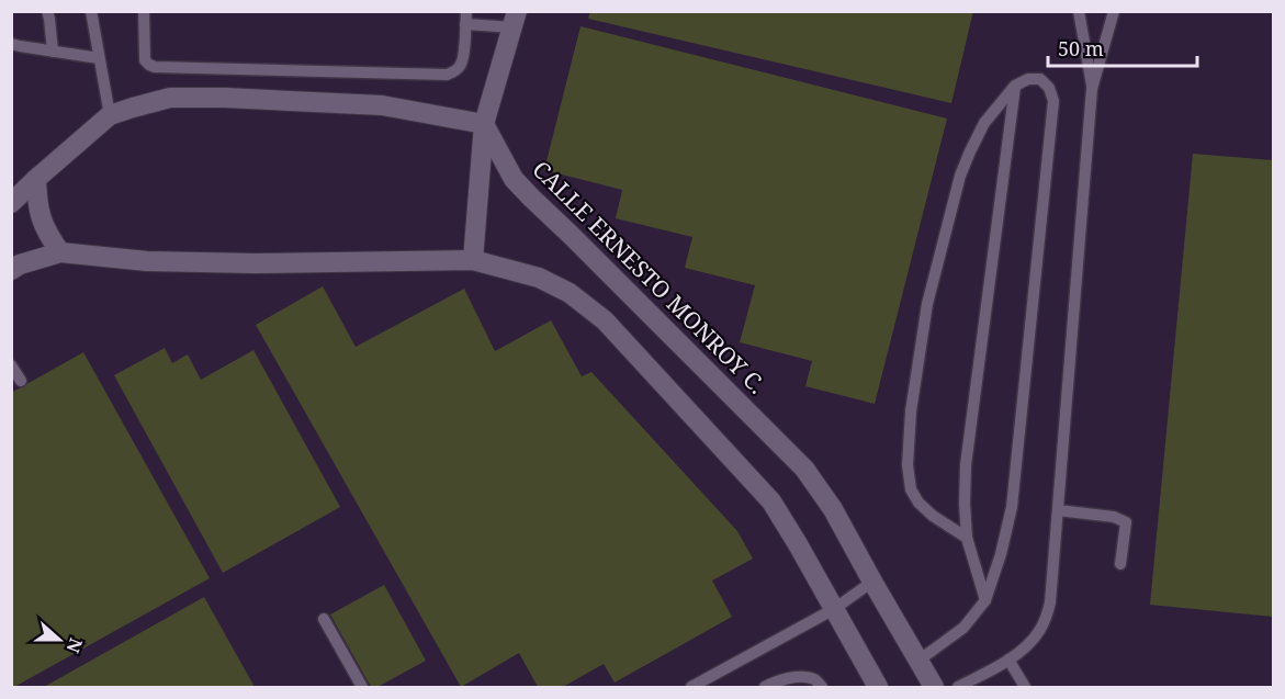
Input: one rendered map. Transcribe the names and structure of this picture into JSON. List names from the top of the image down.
{
  "streets": {
    "street": ["CALLE ERNESTO MONROY C."]
  },
  "scale_bar": "50 m",
  "north": "right"
}
